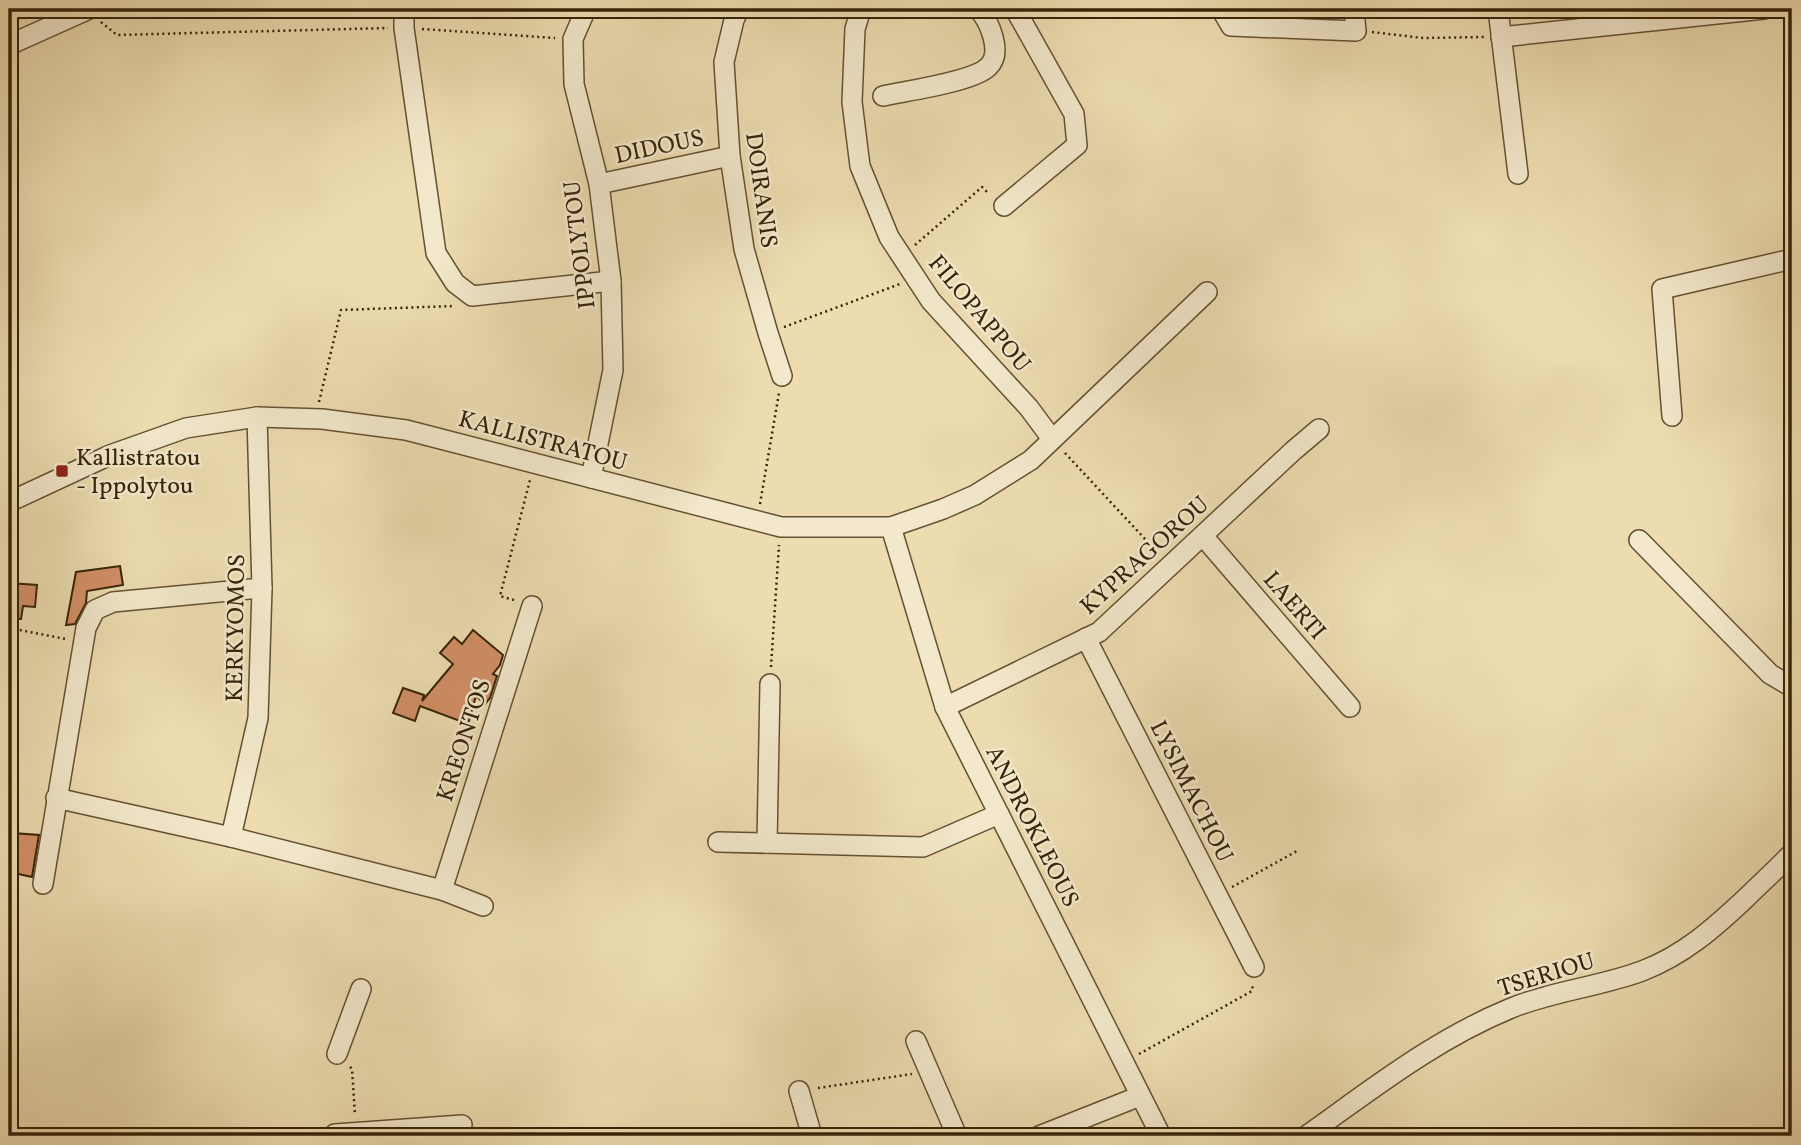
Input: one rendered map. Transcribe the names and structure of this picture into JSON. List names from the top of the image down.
{
  "streets": {
    "street": [
      "DIDOUS",
      "DOIRANIS",
      "IPPOLYTOU",
      "FILOPAPPOU",
      "KALLISTRATOU",
      "KYPRAGOROU",
      "LAERTI",
      "KERKYOMOS",
      "KREONTOS",
      "LYSIMACHOU",
      "ANDROKLEOUS",
      "TSERIOU"
    ]
  },
  "crossings": [
    ["DIDOUS", "DOIRANIS"],
    ["DIDOUS", "IPPOLYTOU"],
    ["IPPOLYTOU", "KALLISTRATOU"],
    ["FILOPAPPOU", "KALLISTRATOU"],
    ["KALLISTRATOU", "KERKYOMOS"],
    ["KALLISTRATOU", "ANDROKLEOUS"],
    ["KYPRAGOROU", "LAERTI"],
    ["KYPRAGOROU", "LYSIMACHOU"],
    ["KYPRAGOROU", "ANDROKLEOUS"]
  ],
  "places": {
    "transit": ["Kallistratou - Ippolytou"]
  }
}
